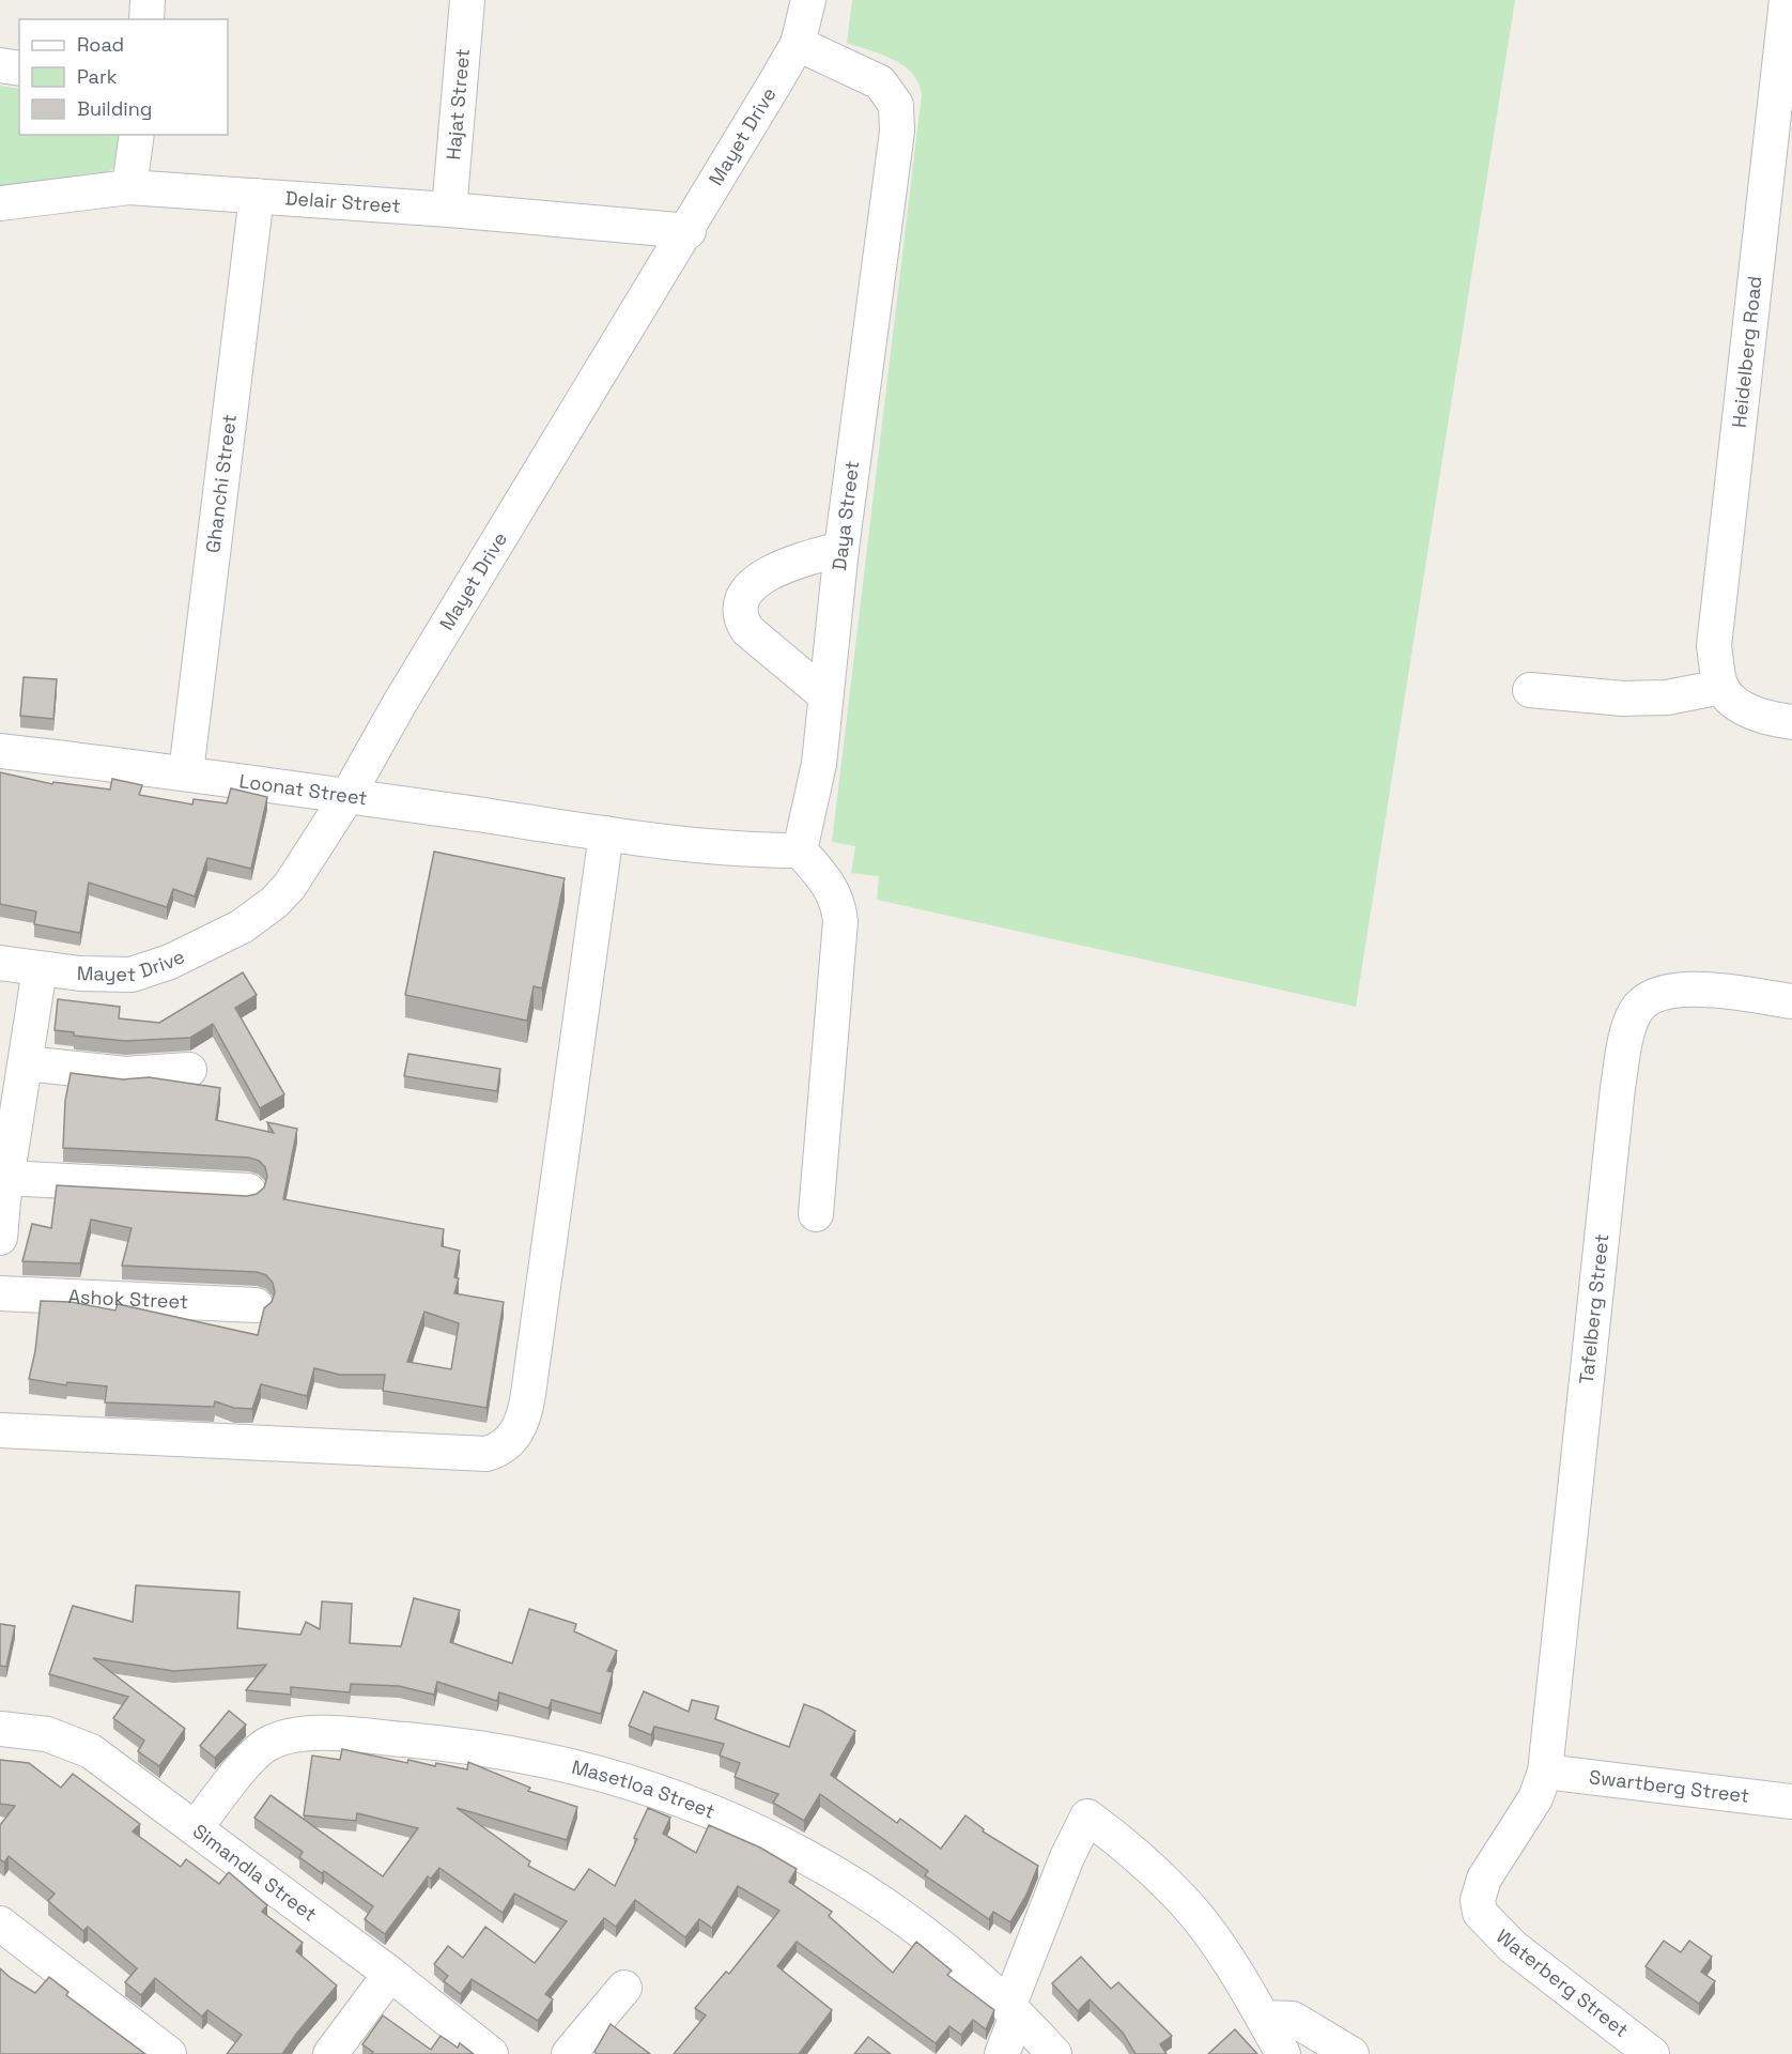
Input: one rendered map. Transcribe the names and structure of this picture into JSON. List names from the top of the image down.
{
  "streets": {
    "street": [
      "Hajat Street",
      "Mayet Drive",
      "Delair Street",
      "Heidelberg Road",
      "Ghanchi Street",
      "Daya Street",
      "Loonat Street",
      "Ashok Street",
      "Tafelberg Street",
      "Swartberg Street",
      "Masetloa Street",
      "Simandla Street",
      "Waterberg Street"
    ]
  },
  "crossings": [
    ["Hajat Street", "Delair Street"],
    ["Mayet Drive", "Delair Street"],
    ["Mayet Drive", "Daya Street"],
    ["Mayet Drive", "Loonat Street"],
    ["Delair Street", "Ghanchi Street"],
    ["Ghanchi Street", "Loonat Street"],
    ["Tafelberg Street", "Swartberg Street"],
    ["Tafelberg Street", "Waterberg Street"],
    ["Swartberg Street", "Waterberg Street"],
    ["Masetloa Street", "Simandla Street"]
  ],
  "legend": ["Road", "Park", "Building"]
}
